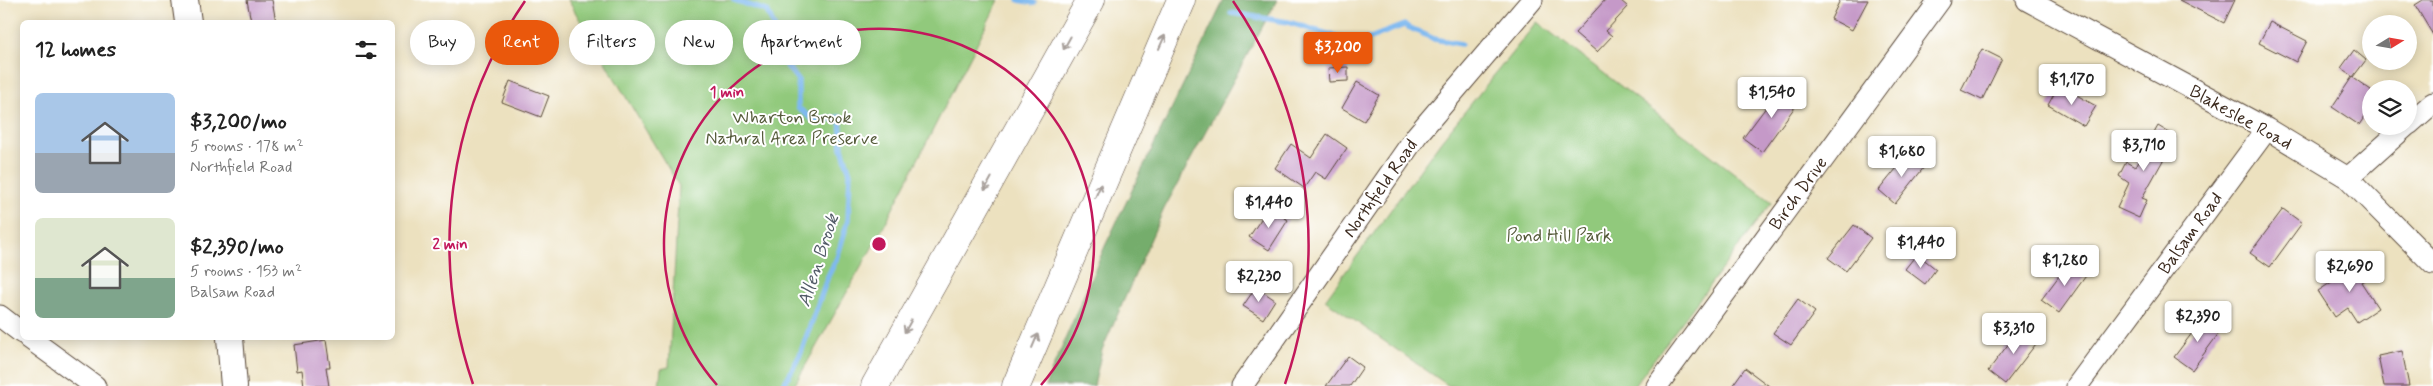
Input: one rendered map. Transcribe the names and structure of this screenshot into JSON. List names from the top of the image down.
{
  "streets": {
    "street": [
      "Blakeslee Road",
      "Northfield Road",
      "Birch Drive",
      "Balsam Road"
    ]
  },
  "crossings": [
    ["Blakeslee Road", "Balsam Road"]
  ],
  "water": ["Allen Brook"],
  "parks": ["Wharton Brook Natural Area Preserve", "Pond Hill Park"],
  "north": "right",
  "page": {
    "chip": [
      "Buy",
      "Rent",
      "Filters",
      "New",
      "Apartment"
    ],
    "heading": "12 homes",
    "price": [
      "$3,200",
      "$1,170",
      "$1,540",
      "$3,710",
      "$1,680",
      "$1,440",
      "$1,440",
      "$1,280",
      "$2,690",
      "$2,230",
      "$2,390",
      "$3,310"
    ],
    "list": [
      {
        "name": "$3,200/mo",
        "note": "5 rooms · 178 m² · Northfield Road"
      },
      {
        "name": "$2,390/mo",
        "note": "5 rooms · 153 m² · Balsam Road"
      }
    ]
  },
  "rings": ["1 min", "2 min"]
}
